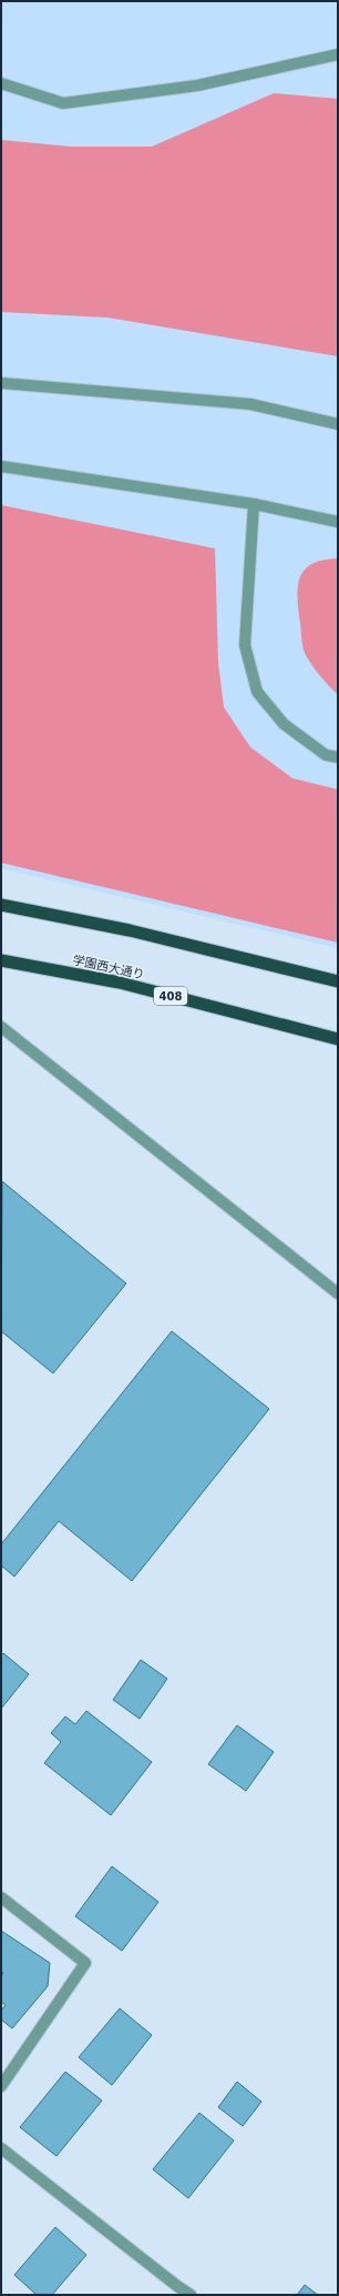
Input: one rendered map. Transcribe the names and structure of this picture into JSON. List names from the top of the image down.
{
  "streets": {
    "highway": ["学園西大通り", "408"]
  }
}
